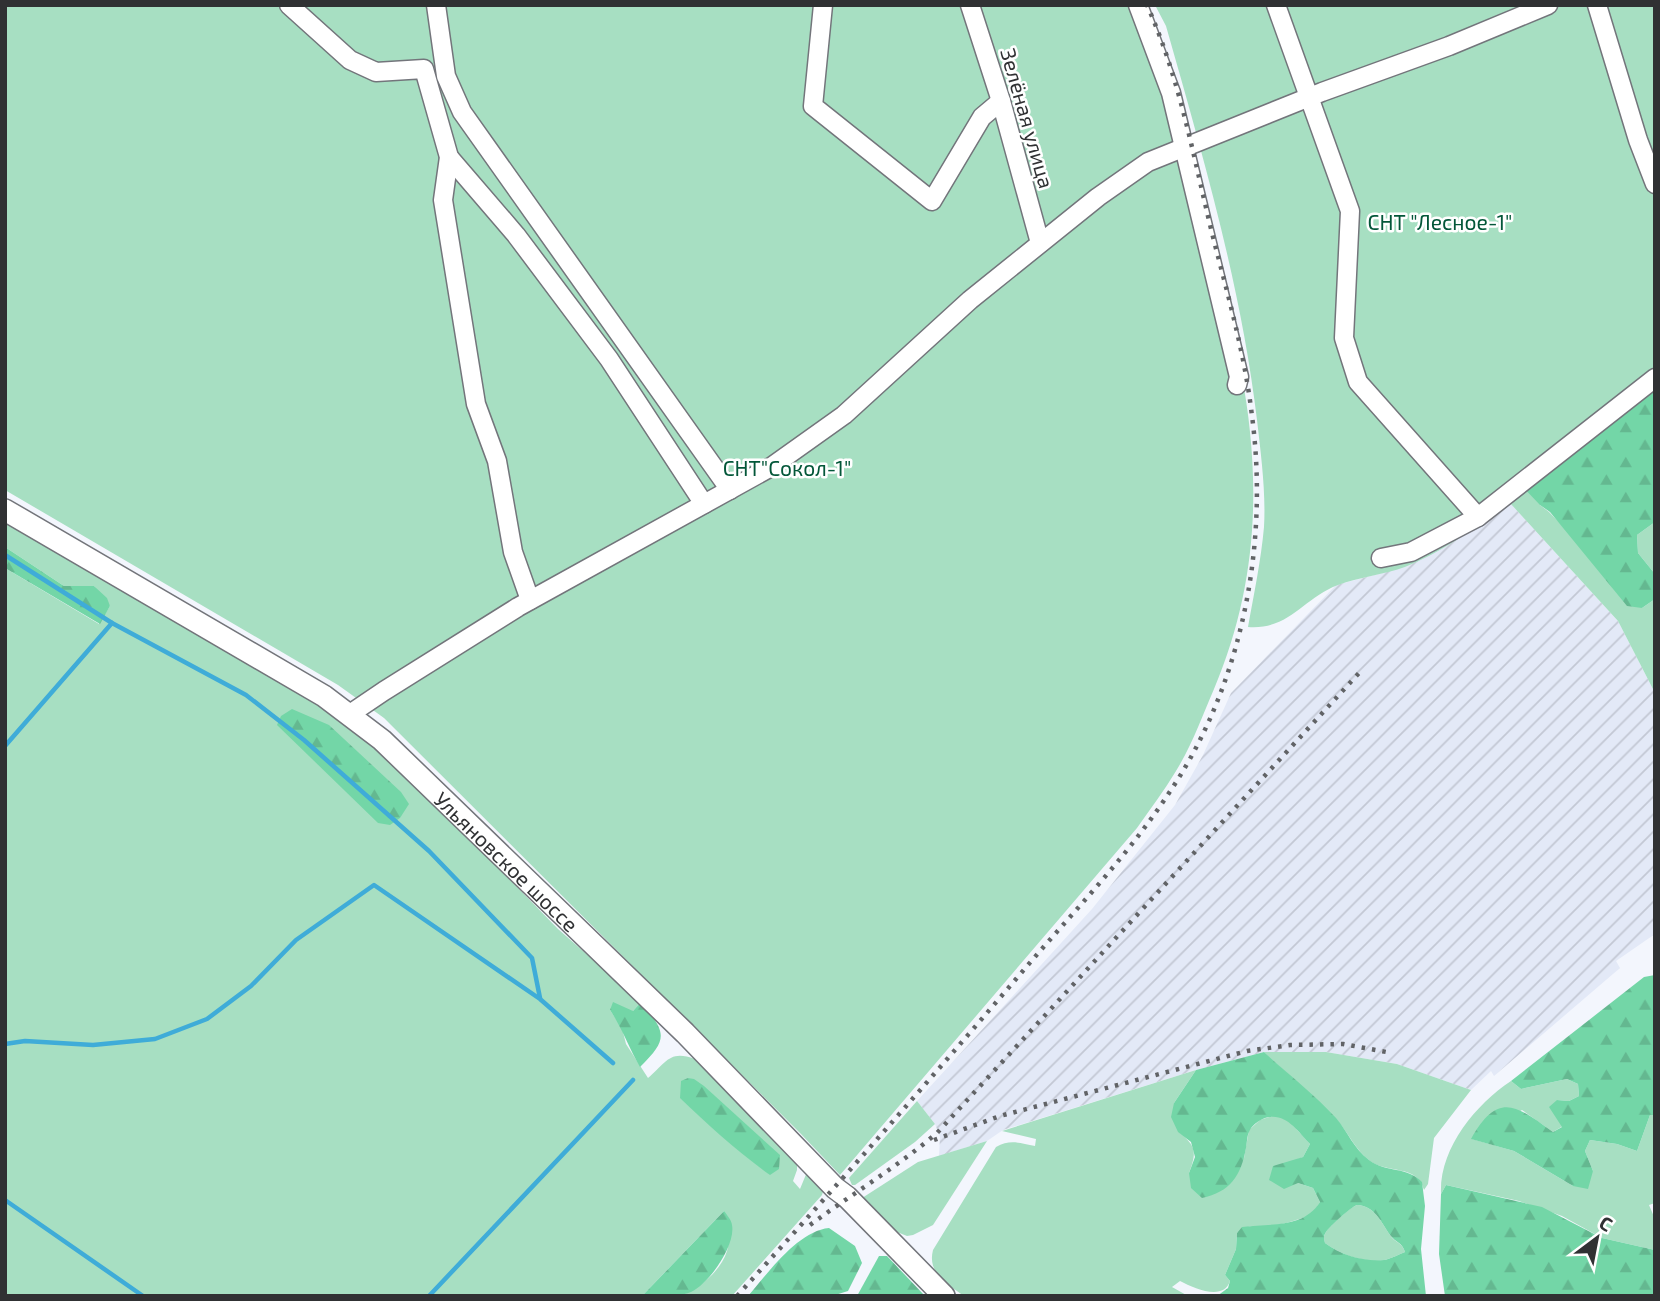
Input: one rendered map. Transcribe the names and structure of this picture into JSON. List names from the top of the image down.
{
  "streets": {
    "main road": ["Ульяновское шоссе"],
    "street": ["Зелёная улица"]
  },
  "parks": ["СНТ \"Лесное-1\"", "СНТ\"Сокол-1\""],
  "north": "top right"
}
